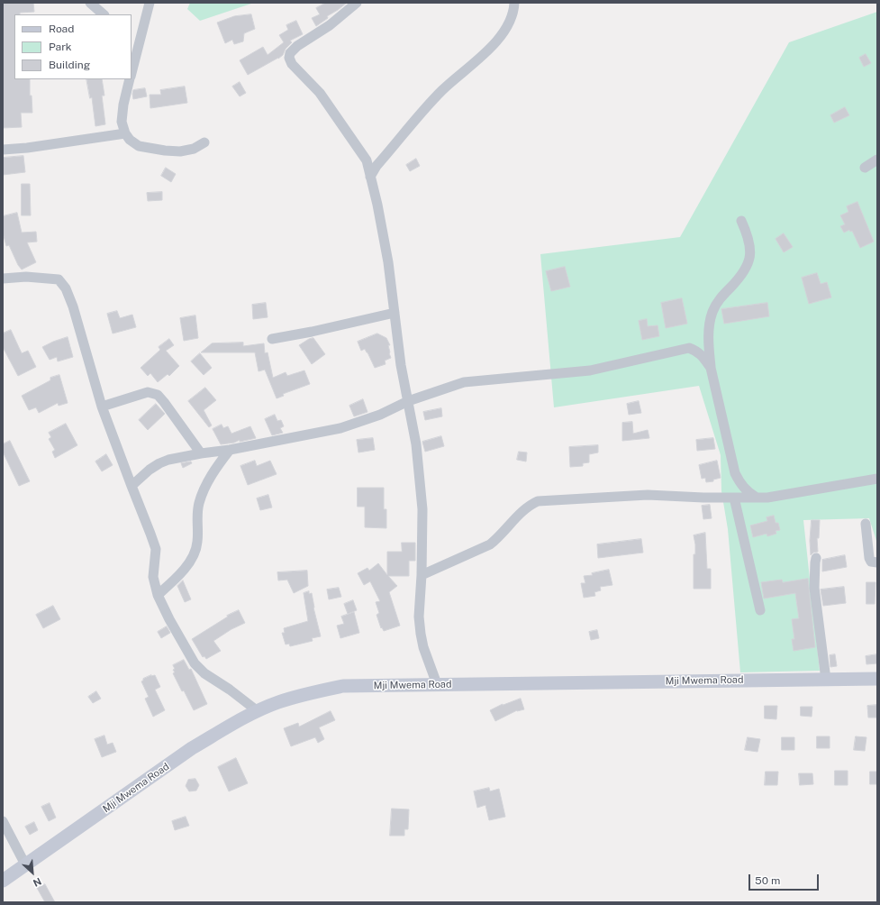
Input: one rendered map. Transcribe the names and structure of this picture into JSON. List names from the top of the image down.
{
  "streets": {
    "main road": ["Mji Mwema Road"]
  },
  "legend": ["Road", "Park", "Building"],
  "scale_bar": "50 m",
  "north": "bottom right"
}
